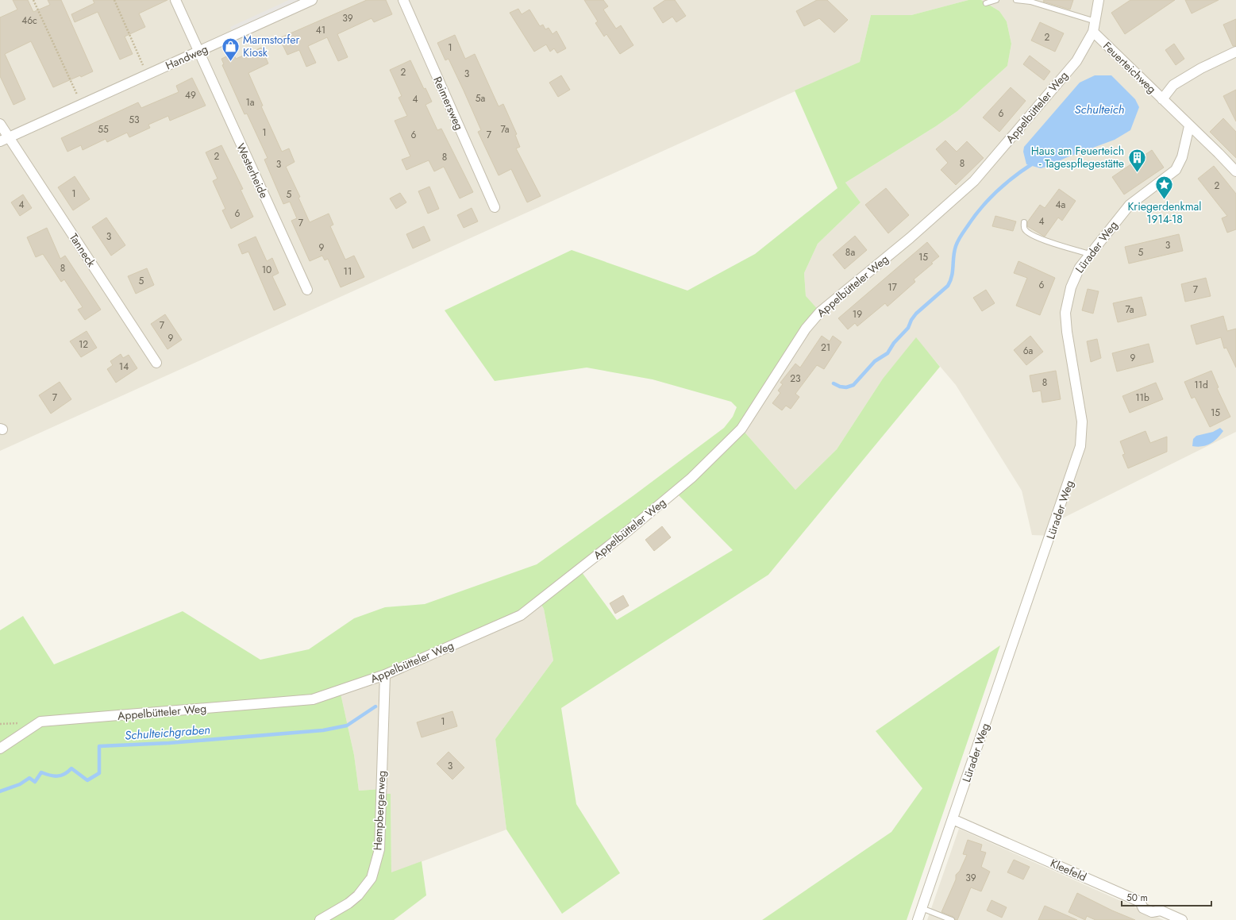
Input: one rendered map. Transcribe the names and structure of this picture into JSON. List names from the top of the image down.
{
  "streets": {
    "street": [
      "Handweg",
      "Feuerteichweg",
      "Reimersweg",
      "Appelbütteler Weg",
      "Westerheide",
      "Lürader Weg",
      "Tanneck",
      "Hempbergerweg",
      "Kleefeld"
    ]
  },
  "crossings": [
    ["Handweg", "Westerheide"],
    ["Handweg", "Tanneck"],
    ["Feuerteichweg", "Appelbütteler Weg"],
    ["Feuerteichweg", "Lürader Weg"],
    ["Appelbütteler Weg", "Hempbergerweg"],
    ["Lürader Weg", "Kleefeld"]
  ],
  "water": ["Schulteich", "Schulteichgraben"],
  "places": {
    "shop": ["Marmstorfer Kiosk"],
    "building": ["Haus am Feuerteich - Tagespflegestätte"],
    "place": ["Kriegerdenkmal 1914-18"]
  },
  "house_numbers": [
    "39",
    "46c",
    "41",
    "2",
    "1",
    "2",
    "3",
    "49",
    "5a",
    "4",
    "1a",
    "6",
    "53",
    "55",
    "7a",
    "1",
    "6",
    "7",
    "2",
    "8",
    "8",
    "3",
    "2",
    "1",
    "5",
    "4",
    "4a",
    "6",
    "4",
    "7",
    "3",
    "3",
    "9",
    "8a",
    "5",
    "15",
    "8",
    "10",
    "11",
    "5",
    "6",
    "17",
    "7",
    "7a",
    "19",
    "7",
    "9",
    "12",
    "21",
    "6a",
    "9",
    "14",
    "23",
    "8",
    "11d",
    "7",
    "11b",
    "15",
    "1",
    "3",
    "39"
  ],
  "scale_bar": "50 m"
}
